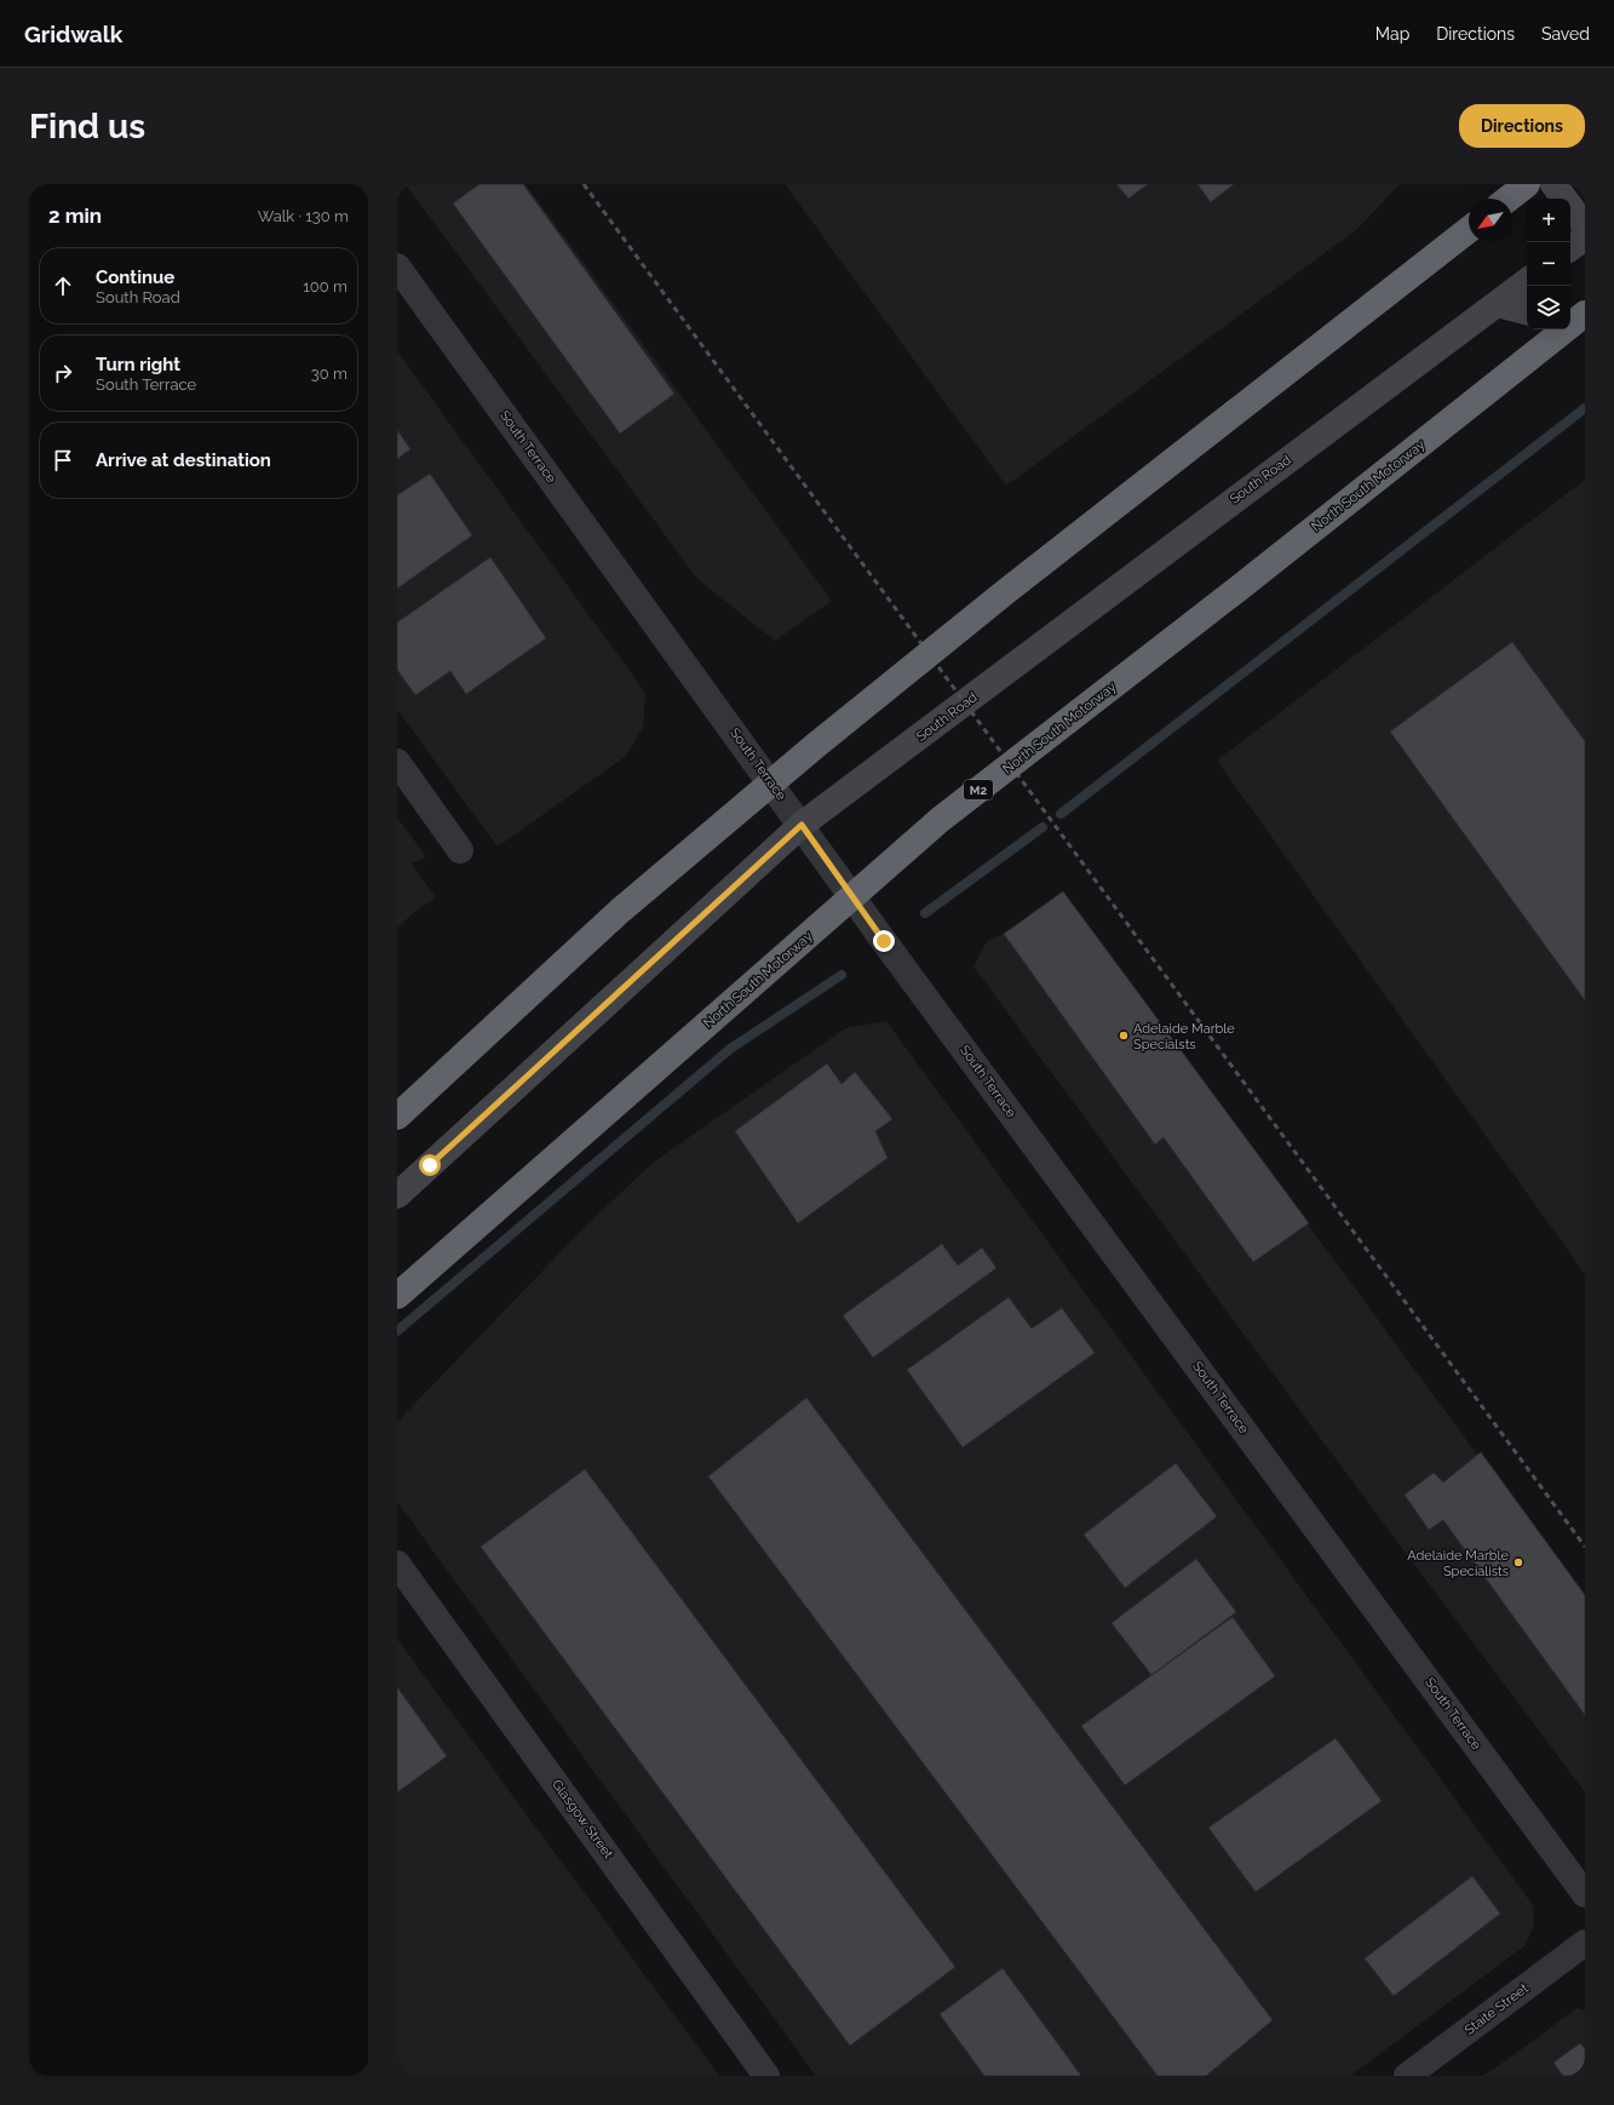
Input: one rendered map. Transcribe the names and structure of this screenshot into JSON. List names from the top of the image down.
{
  "streets": {
    "highway": ["North South Motorway", "M2"],
    "main road": ["South Road"],
    "street": ["South Terrace", "Glasgow Street", "Staite Street"]
  },
  "crossings": [
    ["South Terrace", "South Road"]
  ],
  "places": ["Adelaide Marble Specialsts", "Adelaide Marble Specialists"],
  "north": "bottom left",
  "page": {
    "header": "Gridwalk",
    "nav": ["Map", "Directions", "Saved"],
    "buttons": "Directions",
    "title": "Find us",
    "heading": ["2 min", "Walk · 130 m"],
    "map_buttons": ["+", "−"],
    "list": [
      ["Continue", "South Road", "100 m"],
      ["Turn right", "South Terrace", "30 m"],
      "Arrive at destination"
    ]
  }
}
